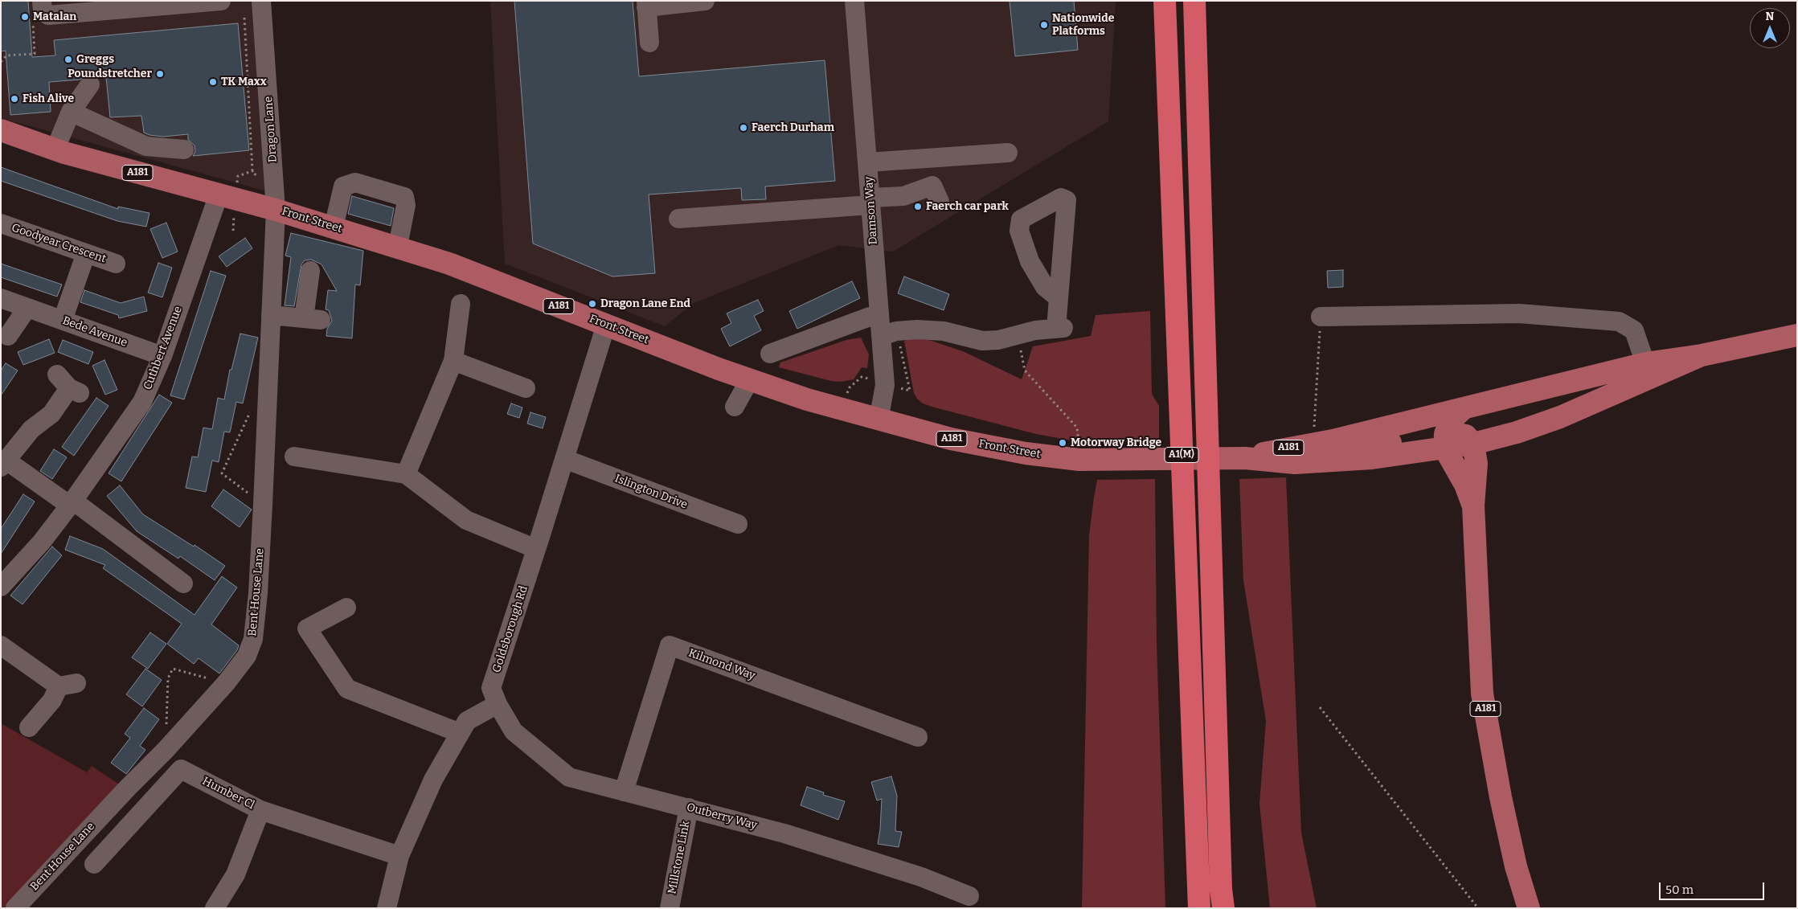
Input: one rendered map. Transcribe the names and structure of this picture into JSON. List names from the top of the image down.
{
  "streets": {
    "highway": ["A1(M)"],
    "main road": ["A181", "Front Street"],
    "street": [
      "Dragon Lane",
      "Damson Way",
      "Goodyear Crescent",
      "Bede Avenue",
      "Cuthbert Avenue",
      "Islington Drive",
      "Bent House Lane",
      "Goldsborough Rd",
      "Kilmond Way",
      "Humber Cl",
      "Outberry Way",
      "Millstone Link"
    ]
  },
  "crossings": [
    ["Dragon Lane", "Front Street"],
    ["Dragon Lane", "Bent House Lane"],
    ["A181", "Front Street"],
    ["Damson Way", "Front Street"],
    ["Front Street", "Cuthbert Avenue"],
    ["Front Street", "Bent House Lane"],
    ["Front Street", "Goldsborough Rd"],
    ["Bede Avenue", "Cuthbert Avenue"],
    ["Islington Drive", "Goldsborough Rd"],
    ["Goldsborough Rd", "Outberry Way"],
    ["Kilmond Way", "Outberry Way"],
    ["Outberry Way", "Millstone Link"]
  ],
  "places": [
    "Matalan",
    "Nationwide Platforms",
    "Greggs",
    "Poundstretcher",
    "TK Maxx",
    "Fish Alive",
    "Faerch Durham",
    "Faerch car park",
    "Dragon Lane End",
    "Motorway Bridge"
  ],
  "scale_bar": "50 m",
  "north": "top"
}
